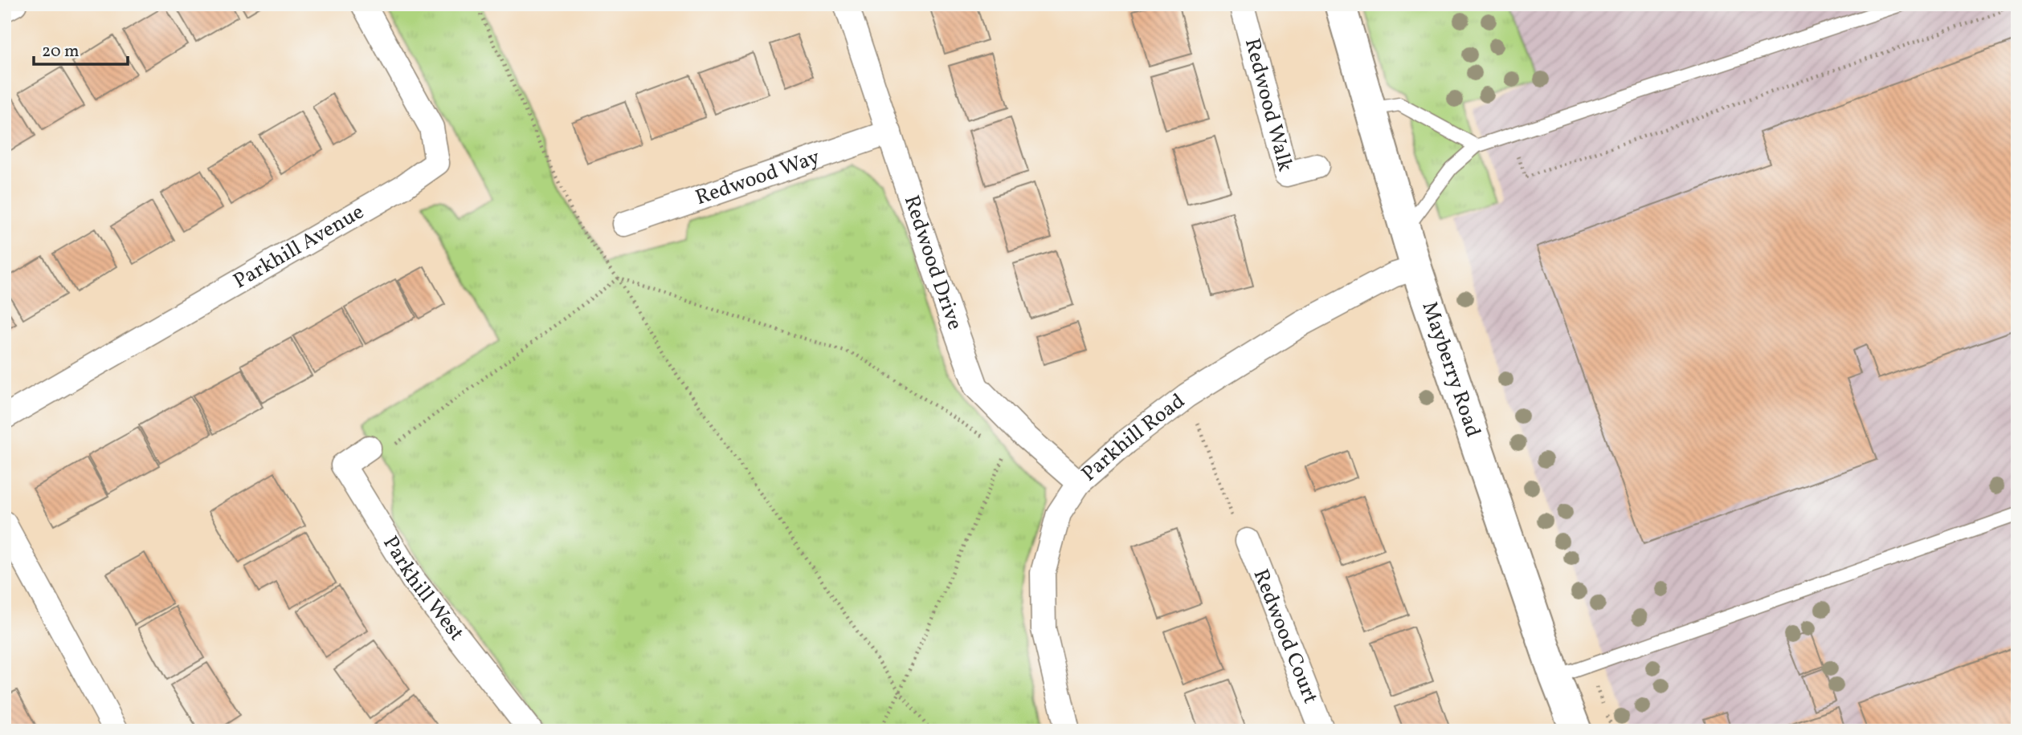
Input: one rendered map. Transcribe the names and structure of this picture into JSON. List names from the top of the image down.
{
  "streets": {
    "street": [
      "Redwood Walk",
      "Redwood Way",
      "Parkhill Avenue",
      "Redwood Drive",
      "Mayberry Road",
      "Parkhill Road",
      "Parkhill West",
      "Redwood Court"
    ]
  },
  "crossings": [
    ["Redwood Way", "Redwood Drive"],
    ["Redwood Drive", "Parkhill Road"],
    ["Mayberry Road", "Parkhill Road"]
  ],
  "scale_bar": "20 m"
}
